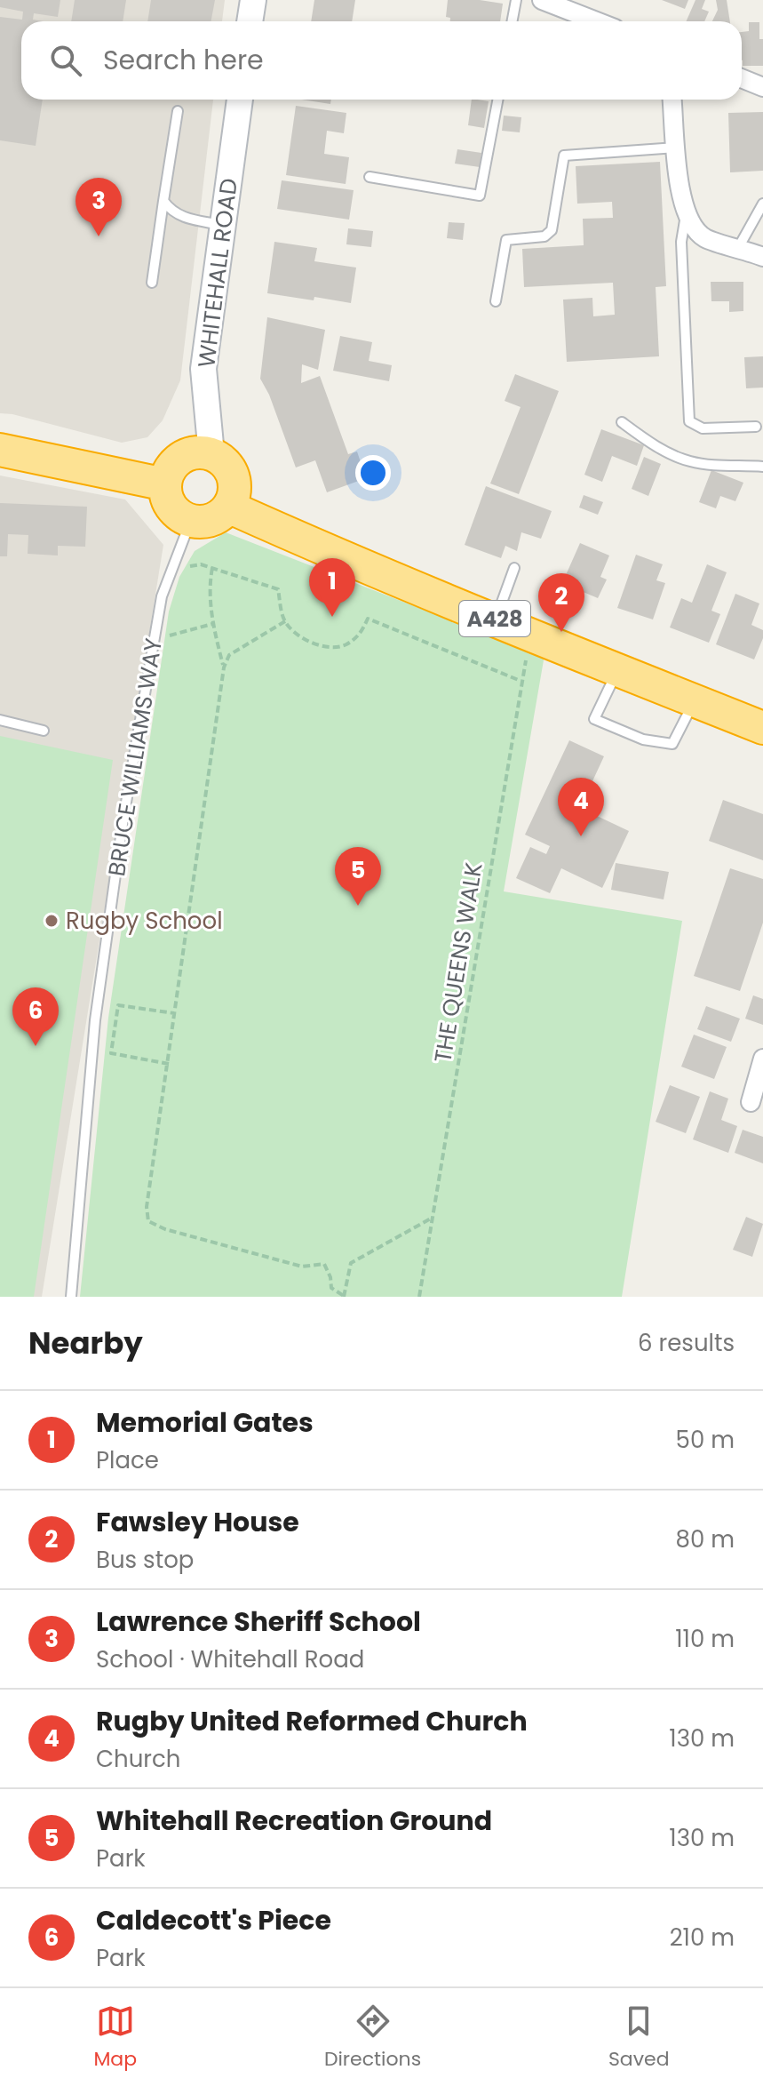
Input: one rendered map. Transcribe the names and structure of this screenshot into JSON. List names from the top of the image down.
{
  "streets": {
    "highway": ["A428"],
    "main road": ["WHITEHALL ROAD"],
    "lane": ["BRUCE WILLIAMS WAY"],
    "path": ["THE QUEENS WALK"]
  },
  "crossings": [
    ["WHITEHALL ROAD", "A428"],
    ["WHITEHALL ROAD", "BRUCE WILLIAMS WAY"],
    ["A428", "BRUCE WILLIAMS WAY"],
    ["A428", "THE QUEENS WALK"]
  ],
  "places": ["Rugby School"],
  "page": {
    "search": "Search here",
    "pins": [
      "3",
      "1",
      "2",
      "4",
      "5",
      "6"
    ],
    "heading": ["Nearby", "6 results"],
    "list": [
      {
        "mark": "1",
        "name": "Memorial Gates",
        "note": "Place",
        "value": "50 m"
      },
      {
        "mark": "2",
        "name": "Fawsley House",
        "note": "Bus stop",
        "value": "80 m"
      },
      {
        "mark": "3",
        "name": "Lawrence Sheriff School",
        "note": "School · Whitehall Road",
        "value": "110 m"
      },
      {
        "mark": "4",
        "name": "Rugby United Reformed Church",
        "note": "Church",
        "value": "130 m"
      },
      {
        "mark": "5",
        "name": "Whitehall Recreation Ground",
        "note": "Park",
        "value": "130 m"
      },
      {
        "mark": "6",
        "name": "Caldecott's Piece",
        "note": "Park",
        "value": "210 m"
      }
    ],
    "nav": ["Map", "Directions", "Saved"]
  }
}
